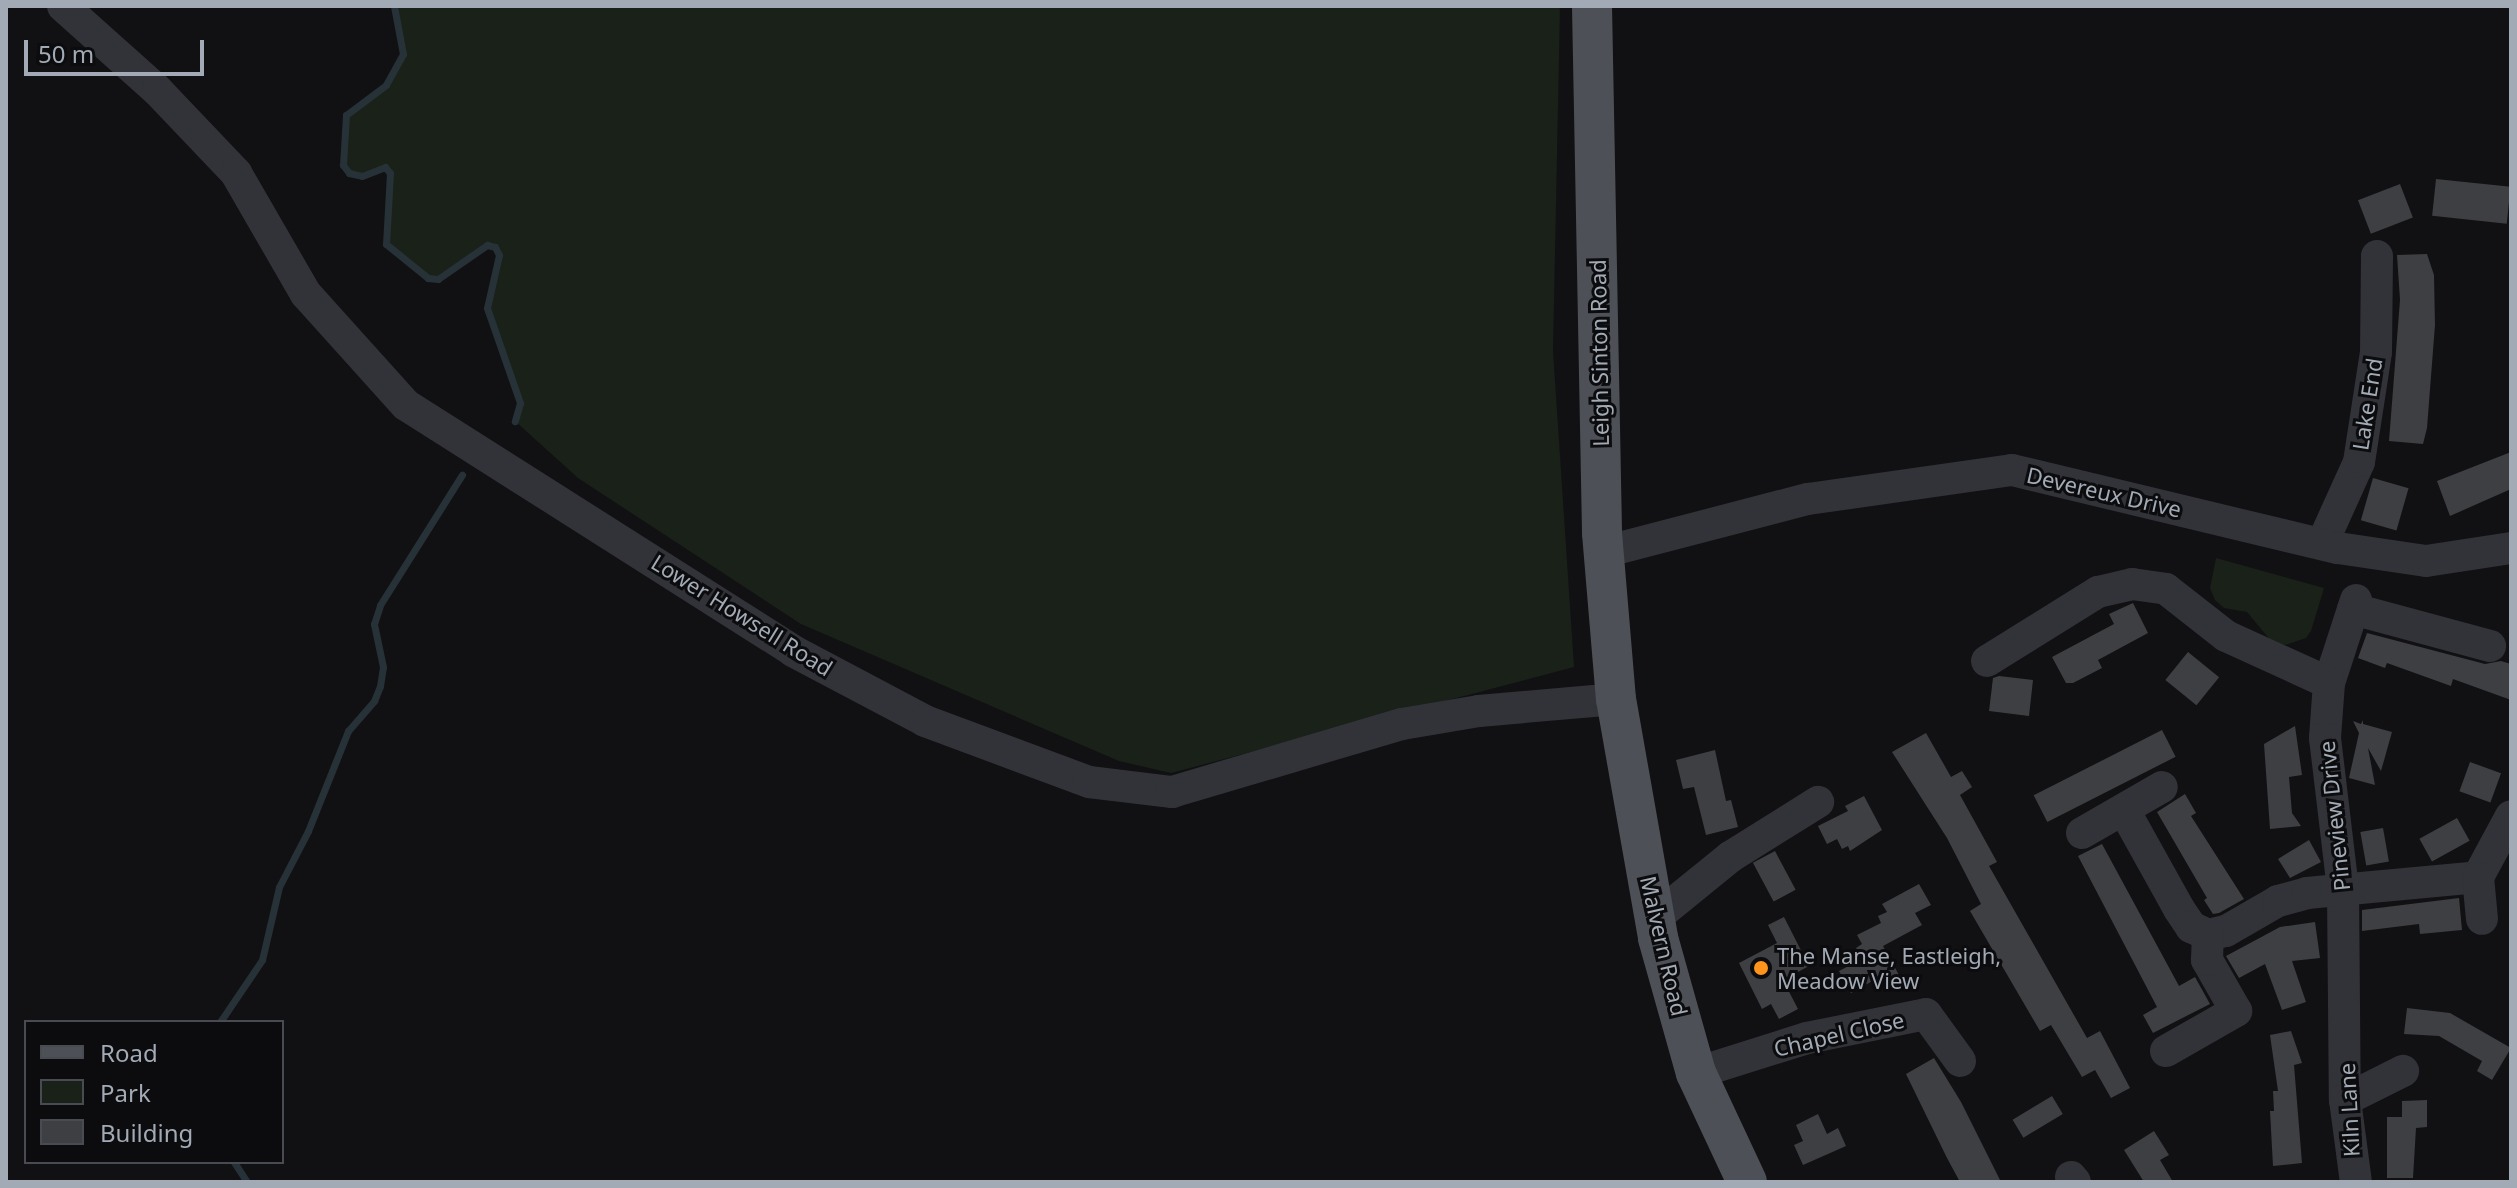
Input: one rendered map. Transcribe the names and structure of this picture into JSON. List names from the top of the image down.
{
  "streets": {
    "main road": ["Leigh Sinton Road", "Malvern Road"],
    "street": [
      "Lake End",
      "Devereux Drive",
      "Lower Howsell Road",
      "Pineview Drive",
      "Chapel Close",
      "Kiln Lane"
    ]
  },
  "crossings": [
    ["Leigh Sinton Road", "Devereux Drive"],
    ["Leigh Sinton Road", "Lower Howsell Road"],
    ["Leigh Sinton Road", "Malvern Road"],
    ["Lake End", "Devereux Drive"],
    ["Lower Howsell Road", "Malvern Road"],
    ["Pineview Drive", "Kiln Lane"],
    ["Malvern Road", "Chapel Close"]
  ],
  "places": ["The Manse, Eastleigh, Meadow View"],
  "legend": ["Road", "Park", "Building"],
  "scale_bar": "50 m"
}
